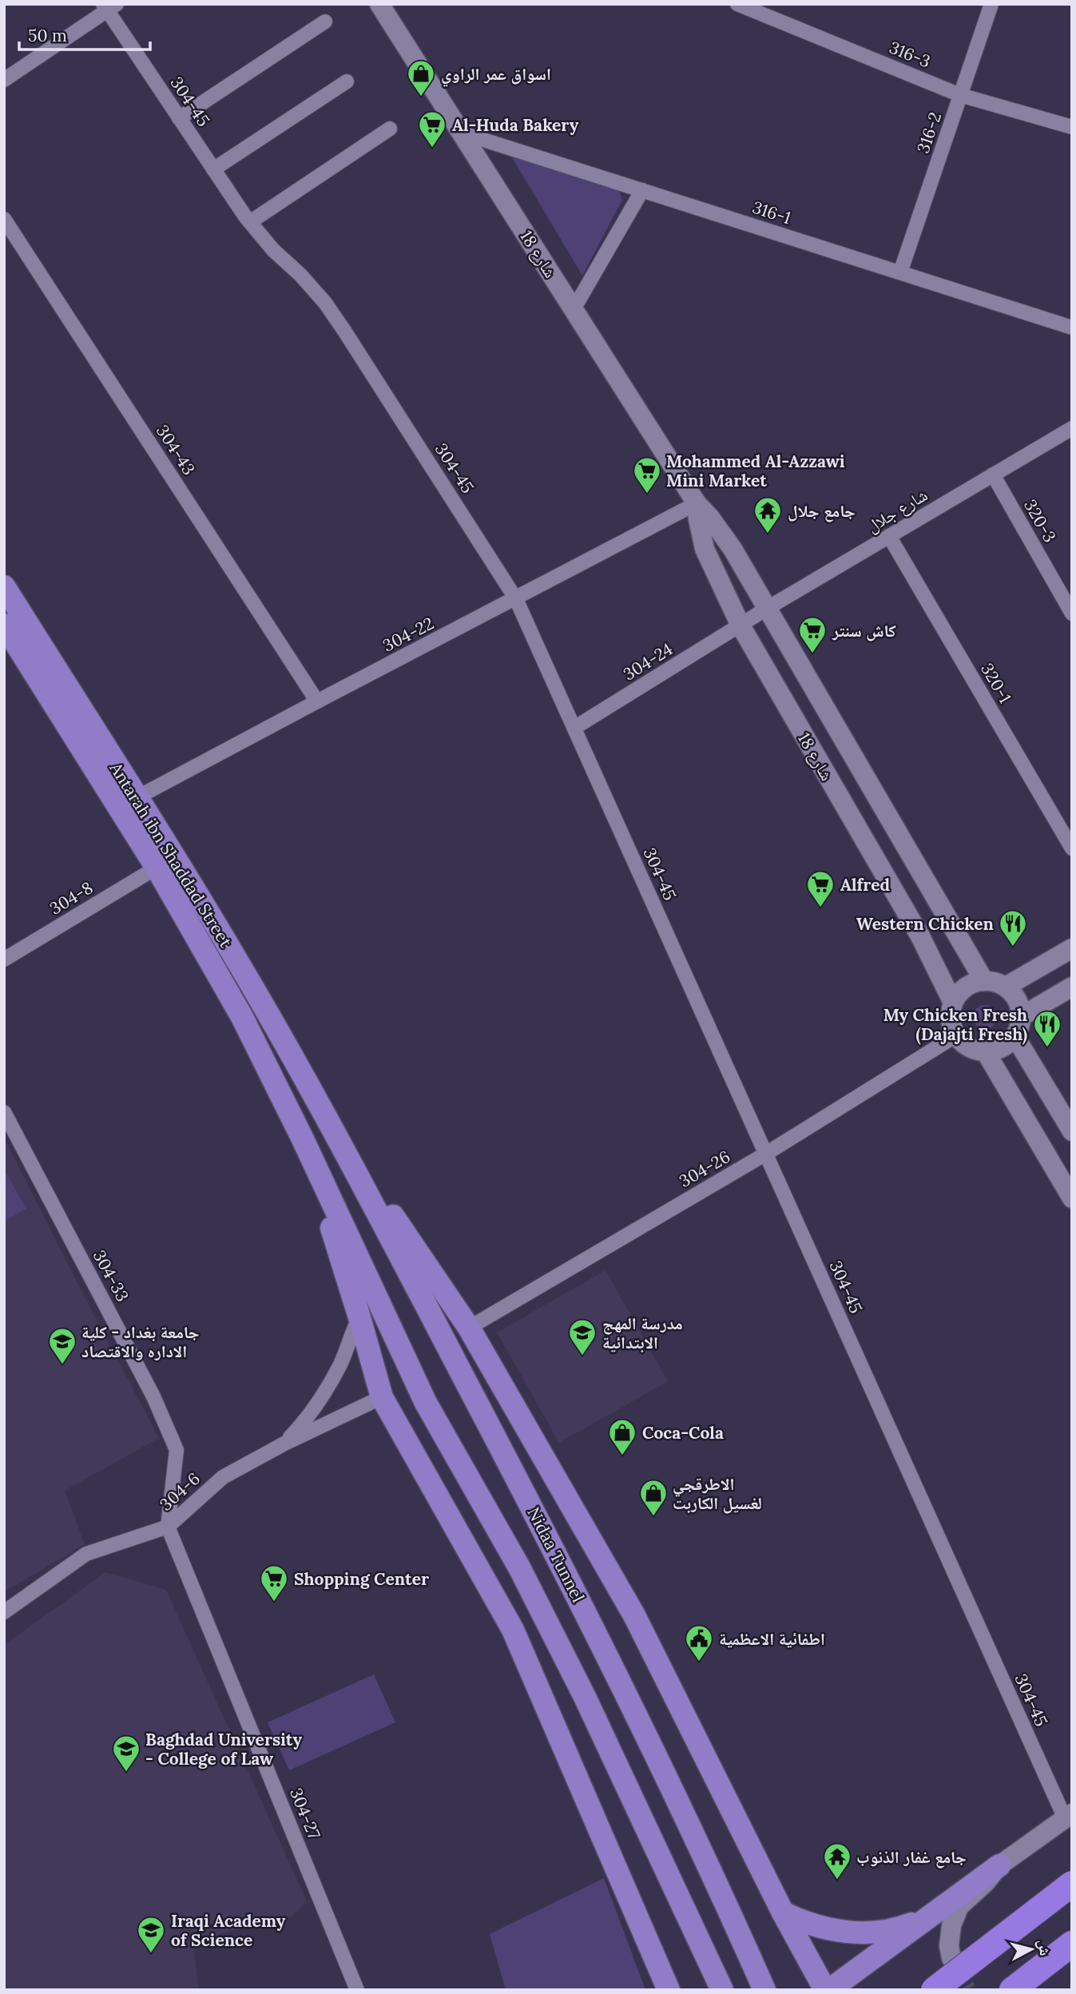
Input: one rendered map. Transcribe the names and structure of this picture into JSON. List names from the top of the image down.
{
  "streets": {
    "main road": ["Antarah ibn Shaddad Street", "Nidaa Tunnel"],
    "street": [
      "316-3",
      "304-45",
      "316-2",
      "316-1",
      "شارع 18",
      "304-43",
      "شارع جلال",
      "320-3",
      "304-22",
      "304-24",
      "320-1",
      "304-8",
      "304-26",
      "304-33",
      "304-6",
      "304-27"
    ]
  },
  "crossings": [
    ["316-3", "316-2"],
    ["304-45", "304-22"],
    ["304-45", "304-24"],
    ["304-45", "304-26"],
    ["316-2", "316-1"],
    ["316-1", "شارع 18"],
    ["شارع 18", "شارع جلال"],
    ["شارع 18", "304-22"],
    ["شارع 18", "304-24"],
    ["شارع 18", "304-26"],
    ["304-43", "304-22"],
    ["شارع جلال", "320-3"],
    ["شارع جلال", "304-24"],
    ["شارع جلال", "320-1"],
    ["304-22", "Antarah ibn Shaddad Street"],
    ["Antarah ibn Shaddad Street", "304-8"],
    ["Antarah ibn Shaddad Street", "Nidaa Tunnel"],
    ["304-33", "304-6"],
    ["304-33", "304-27"],
    ["304-6", "304-27"]
  ],
  "places": {
    "shop": ["اسواق عمر الراوي", "Coca-Cola", "الاطرقجي لغسيل الكاربت"],
    "supermarket": [
      "Al-Huda Bakery",
      "Mohammed Al-Azzawi Mini Market",
      "كاش سنتر",
      "Alfred",
      "Shopping Center"
    ],
    "temple": ["جامع جلال", "جامع غفار الذنوب"],
    "restaurant": ["Western Chicken", "My Chicken Fresh (Dajajti Fresh)"],
    "school or university": [
      "مدرسة المهج الابتدائية",
      "جامعة بغداد - كلية الاداره والاقتصاد",
      "Baghdad University - College of Law",
      "Iraqi Academy of Science"
    ],
    "public building": ["اطفائية الاعظمية"]
  },
  "scale_bar": "50 m",
  "north": "right"
}
